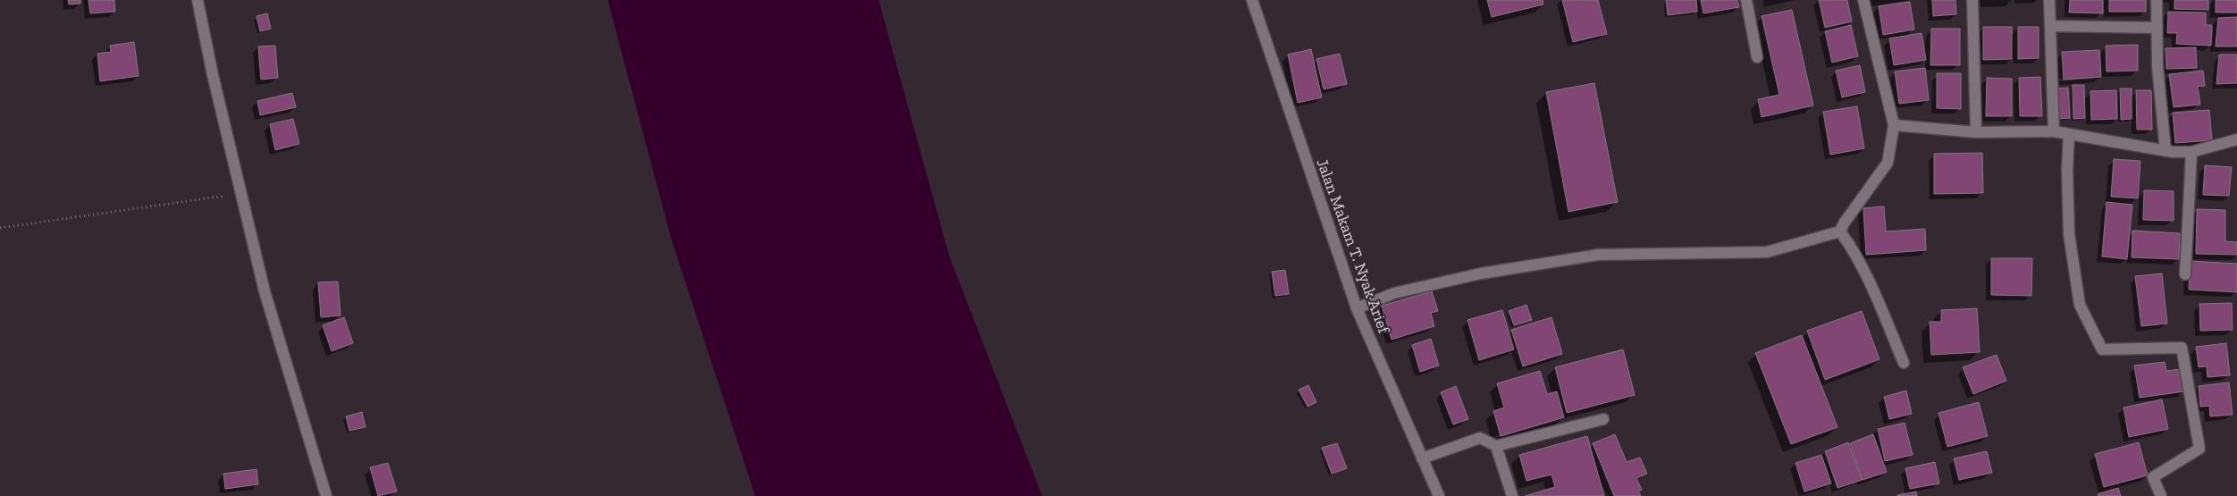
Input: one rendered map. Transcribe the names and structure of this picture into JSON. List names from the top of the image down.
{
  "streets": {
    "street": ["Jalan Makam T. Nyak Arief"]
  }
}
